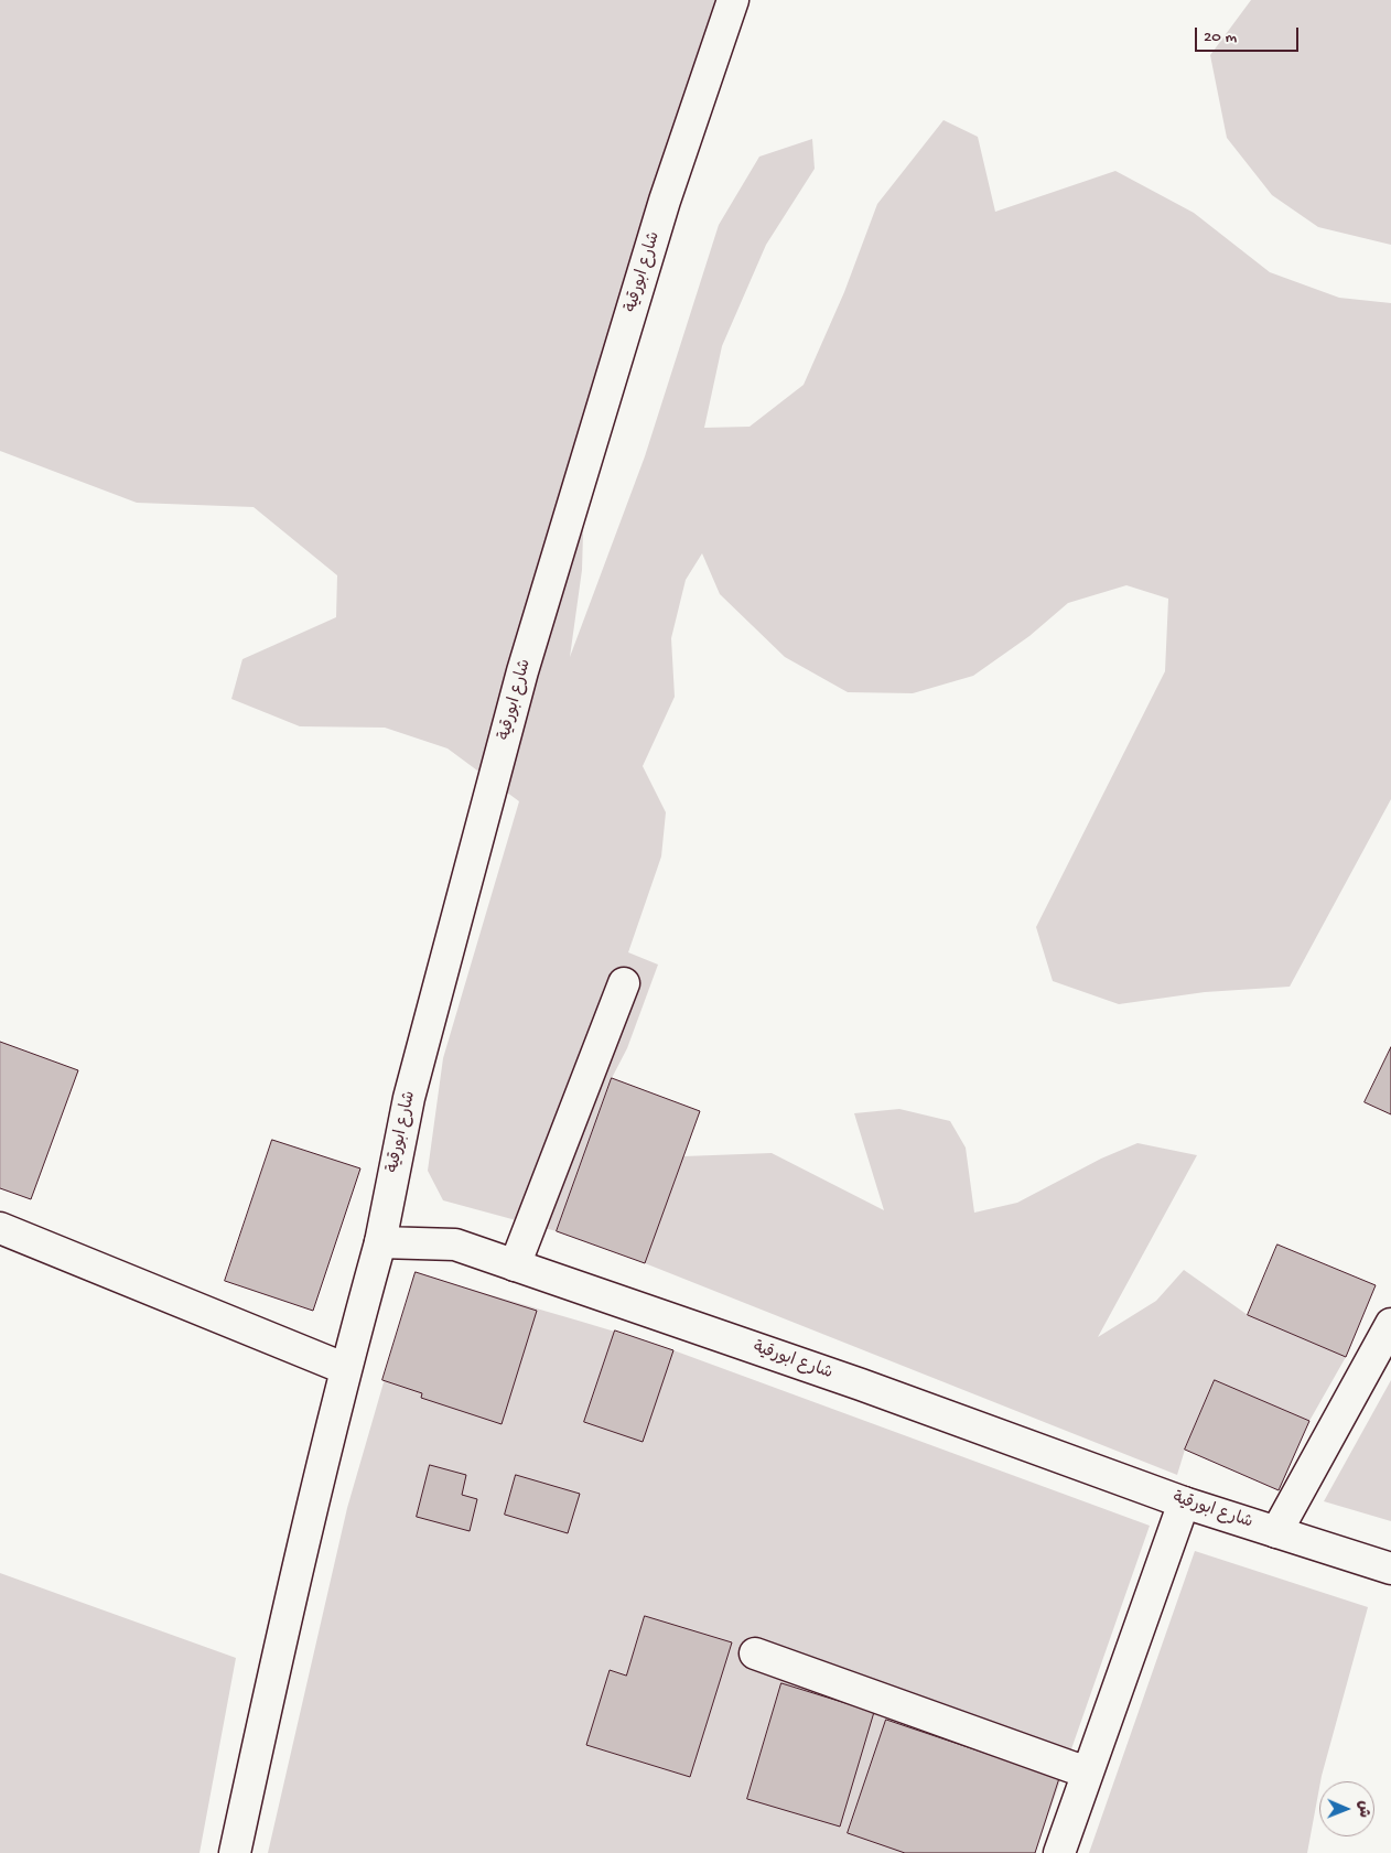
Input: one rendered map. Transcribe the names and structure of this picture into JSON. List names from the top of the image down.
{
  "streets": {
    "main road": ["شارع ابورقية"]
  },
  "scale_bar": "20 m",
  "north": "right"
}
